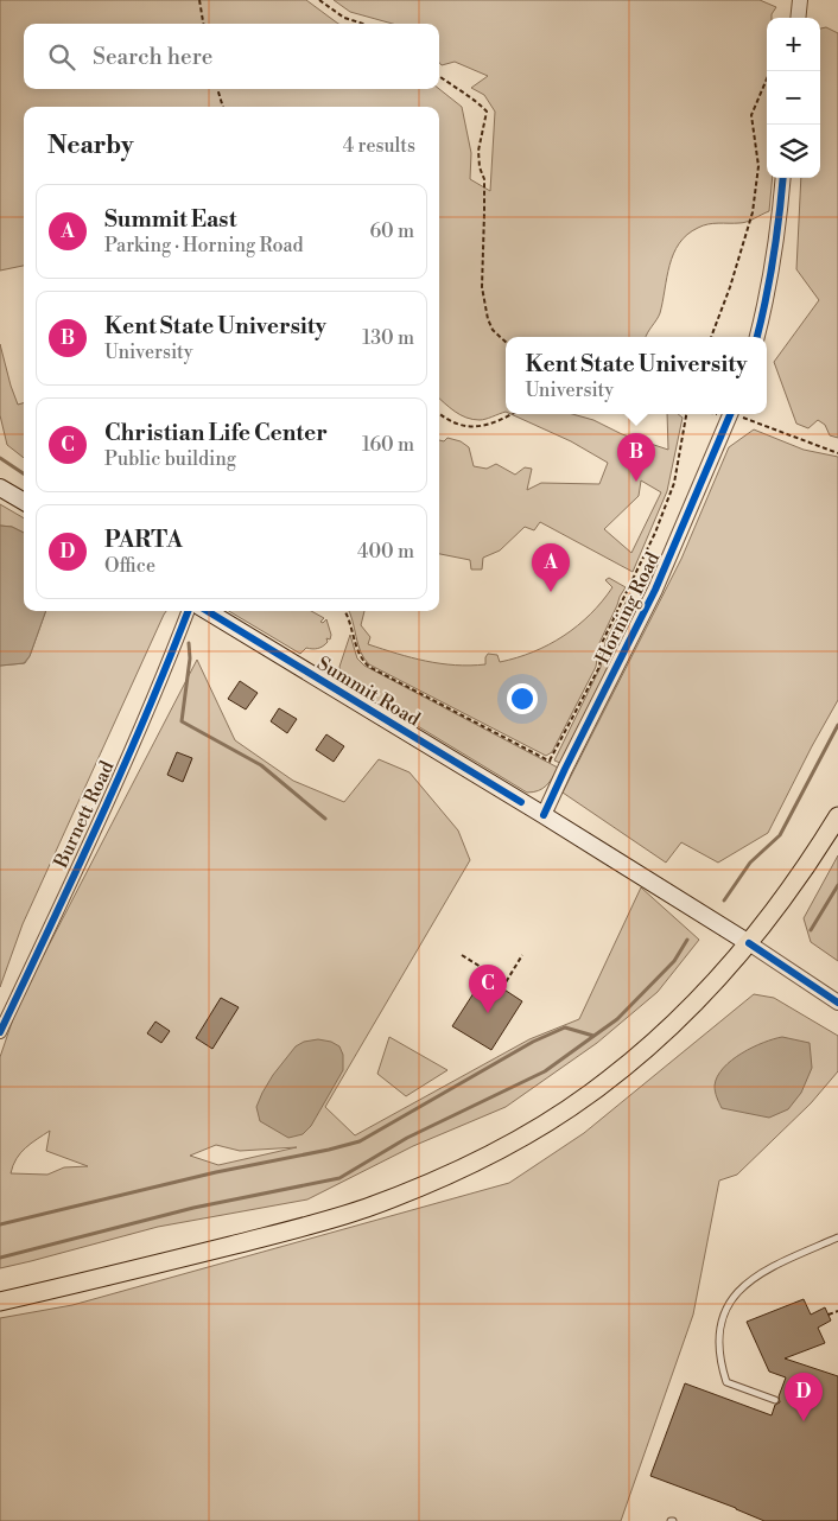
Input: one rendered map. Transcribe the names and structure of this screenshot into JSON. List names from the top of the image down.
{
  "streets": {
    "main road": ["Summit Road"],
    "street": ["Horning Road", "Burnett Road"]
  },
  "crossings": [
    ["Horning Road", "Summit Road"]
  ],
  "page": {
    "map_buttons": ["+", "−"],
    "search": "Search here",
    "heading": ["Nearby", "4 results"],
    "list": [
      {
        "mark": "A",
        "name": "Summit East",
        "note": "Parking · Horning Road",
        "value": "60 m"
      },
      {
        "mark": "B",
        "name": "Kent State University",
        "note": "University",
        "value": "130 m"
      },
      {
        "mark": "C",
        "name": "Christian Life Center",
        "note": "Public building",
        "value": "160 m"
      },
      {
        "mark": "D",
        "name": "PARTA",
        "note": "Office",
        "value": "400 m"
      }
    ],
    "popup": ["Kent State University", "University"],
    "pins": [
      "B",
      "A",
      "C",
      "D"
    ]
  }
}
